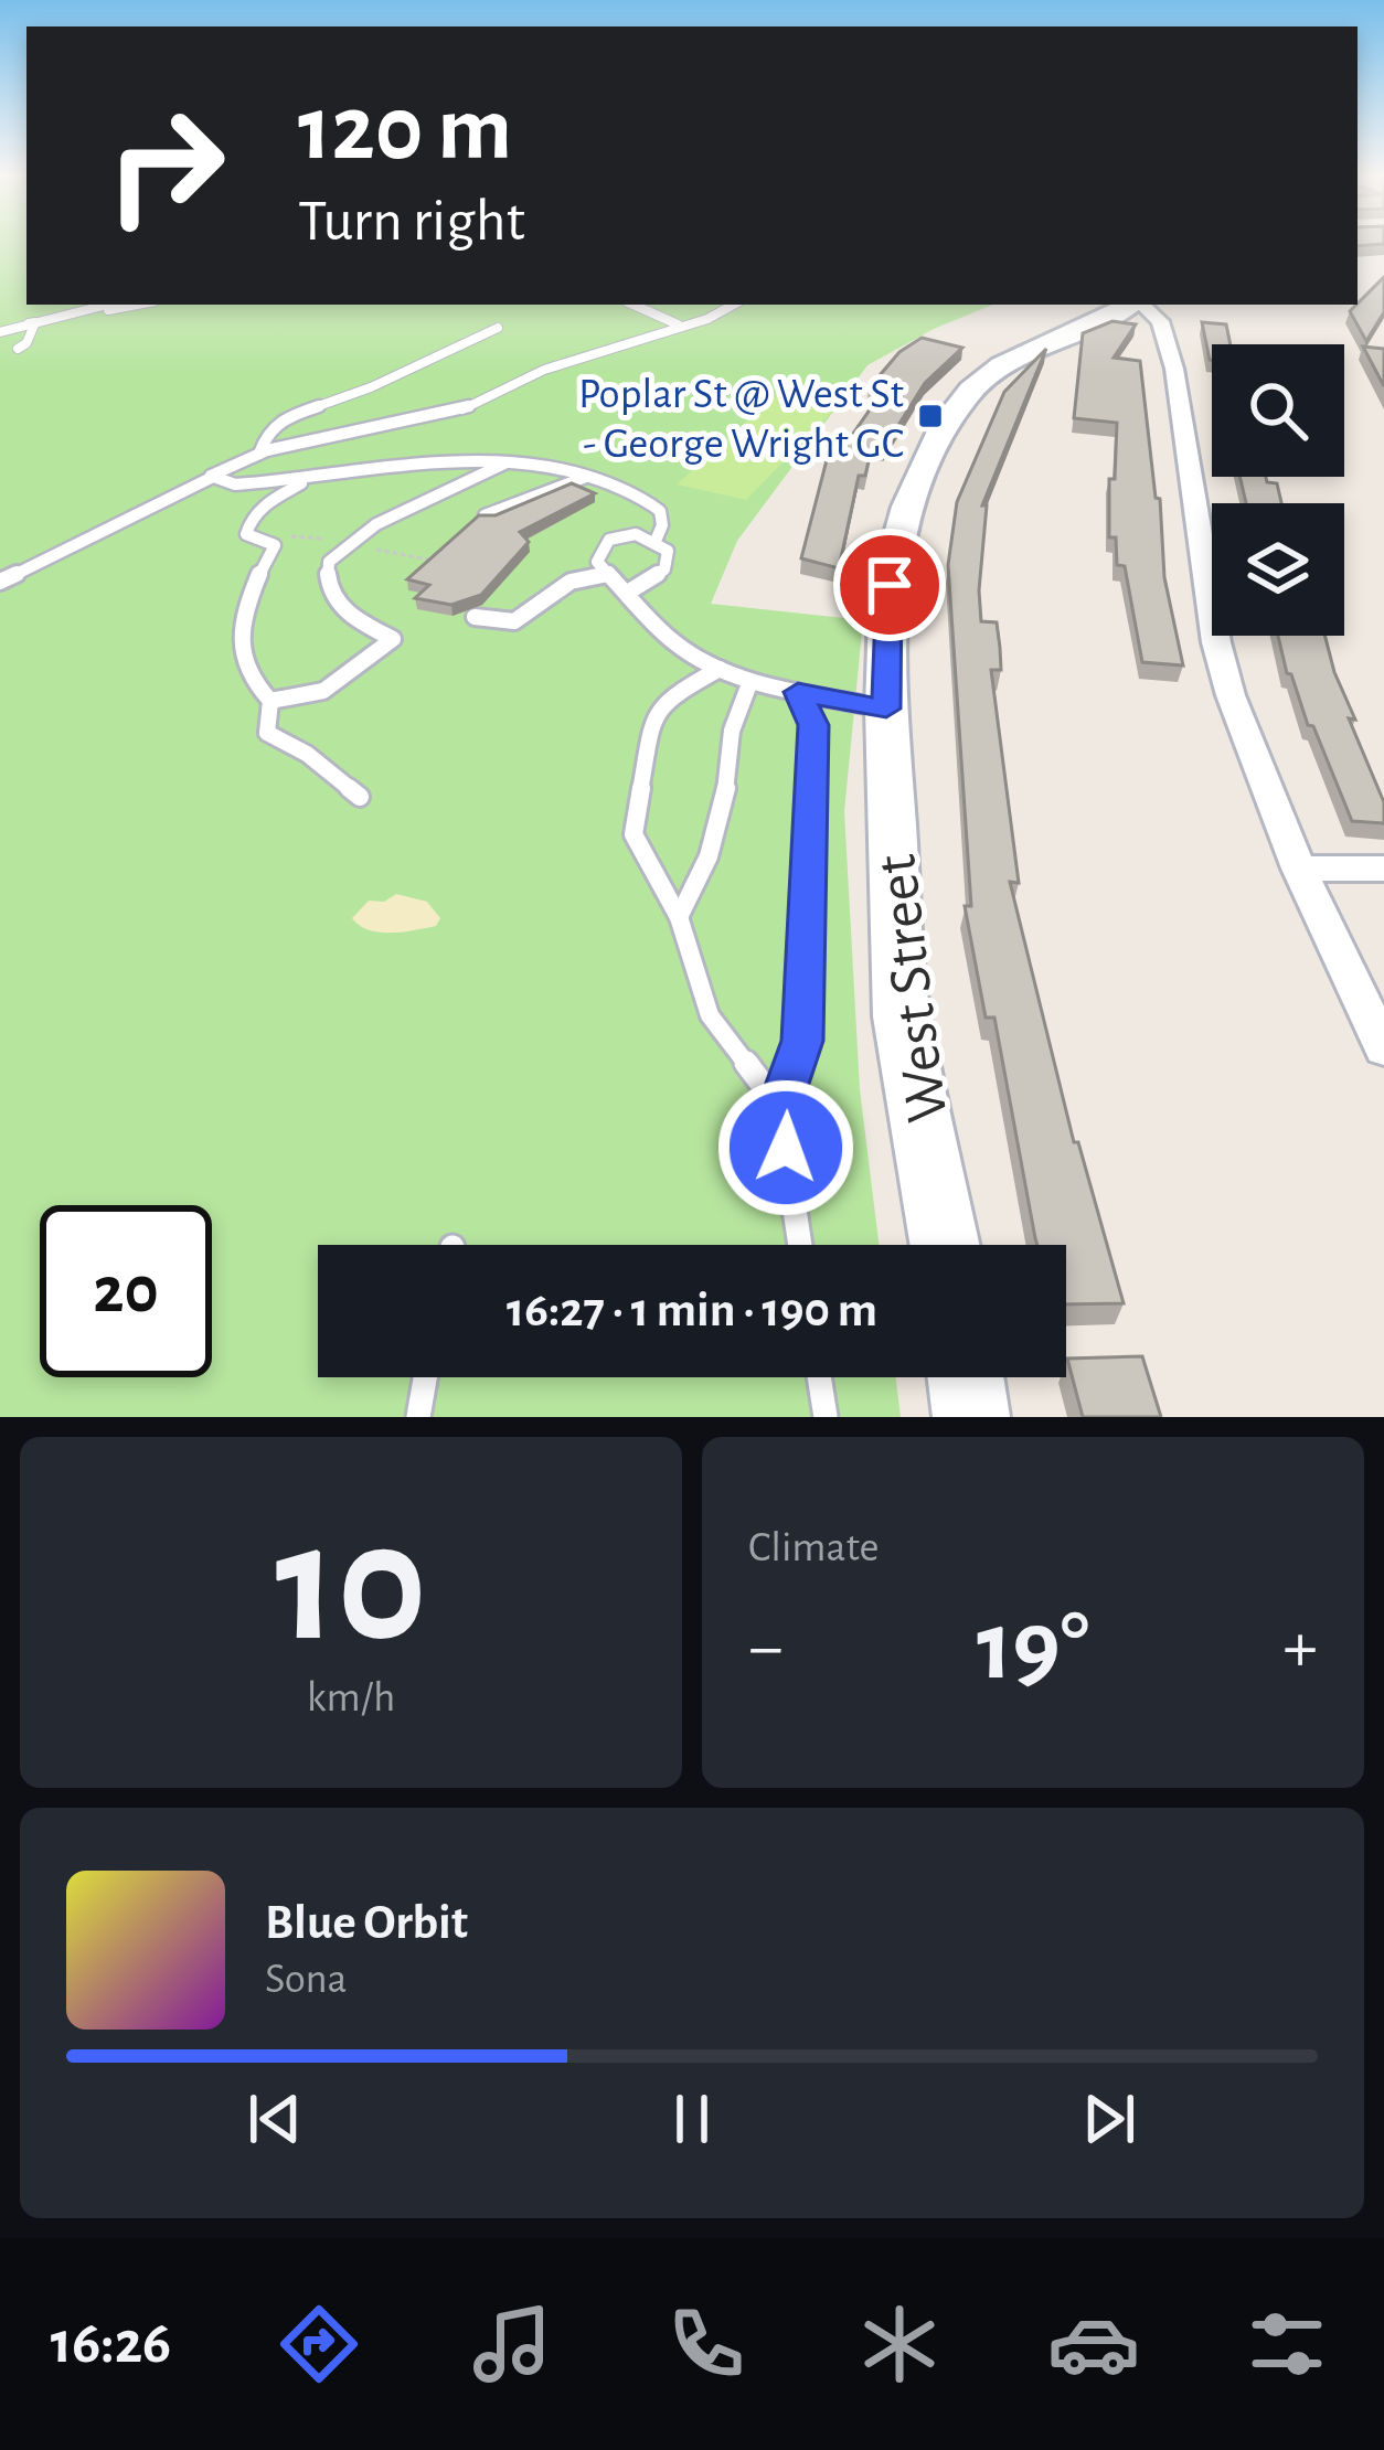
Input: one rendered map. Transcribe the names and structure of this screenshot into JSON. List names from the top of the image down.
{
  "streets": {
    "street": ["West Street"]
  },
  "places": {
    "transit": ["Poplar St @ West St - George Wright GC"]
  },
  "page": {
    "turn": ["120 m", "Turn right"],
    "limit": "20",
    "trip": "16:27 · 1 min · 190 m",
    "tile": [
      ["10", "km/h"],
      "Climate"
    ],
    "heat": ["−", "19°", "+"],
    "song": ["Blue Orbit", "Sona"],
    "tabs": "16:26"
  }
}
